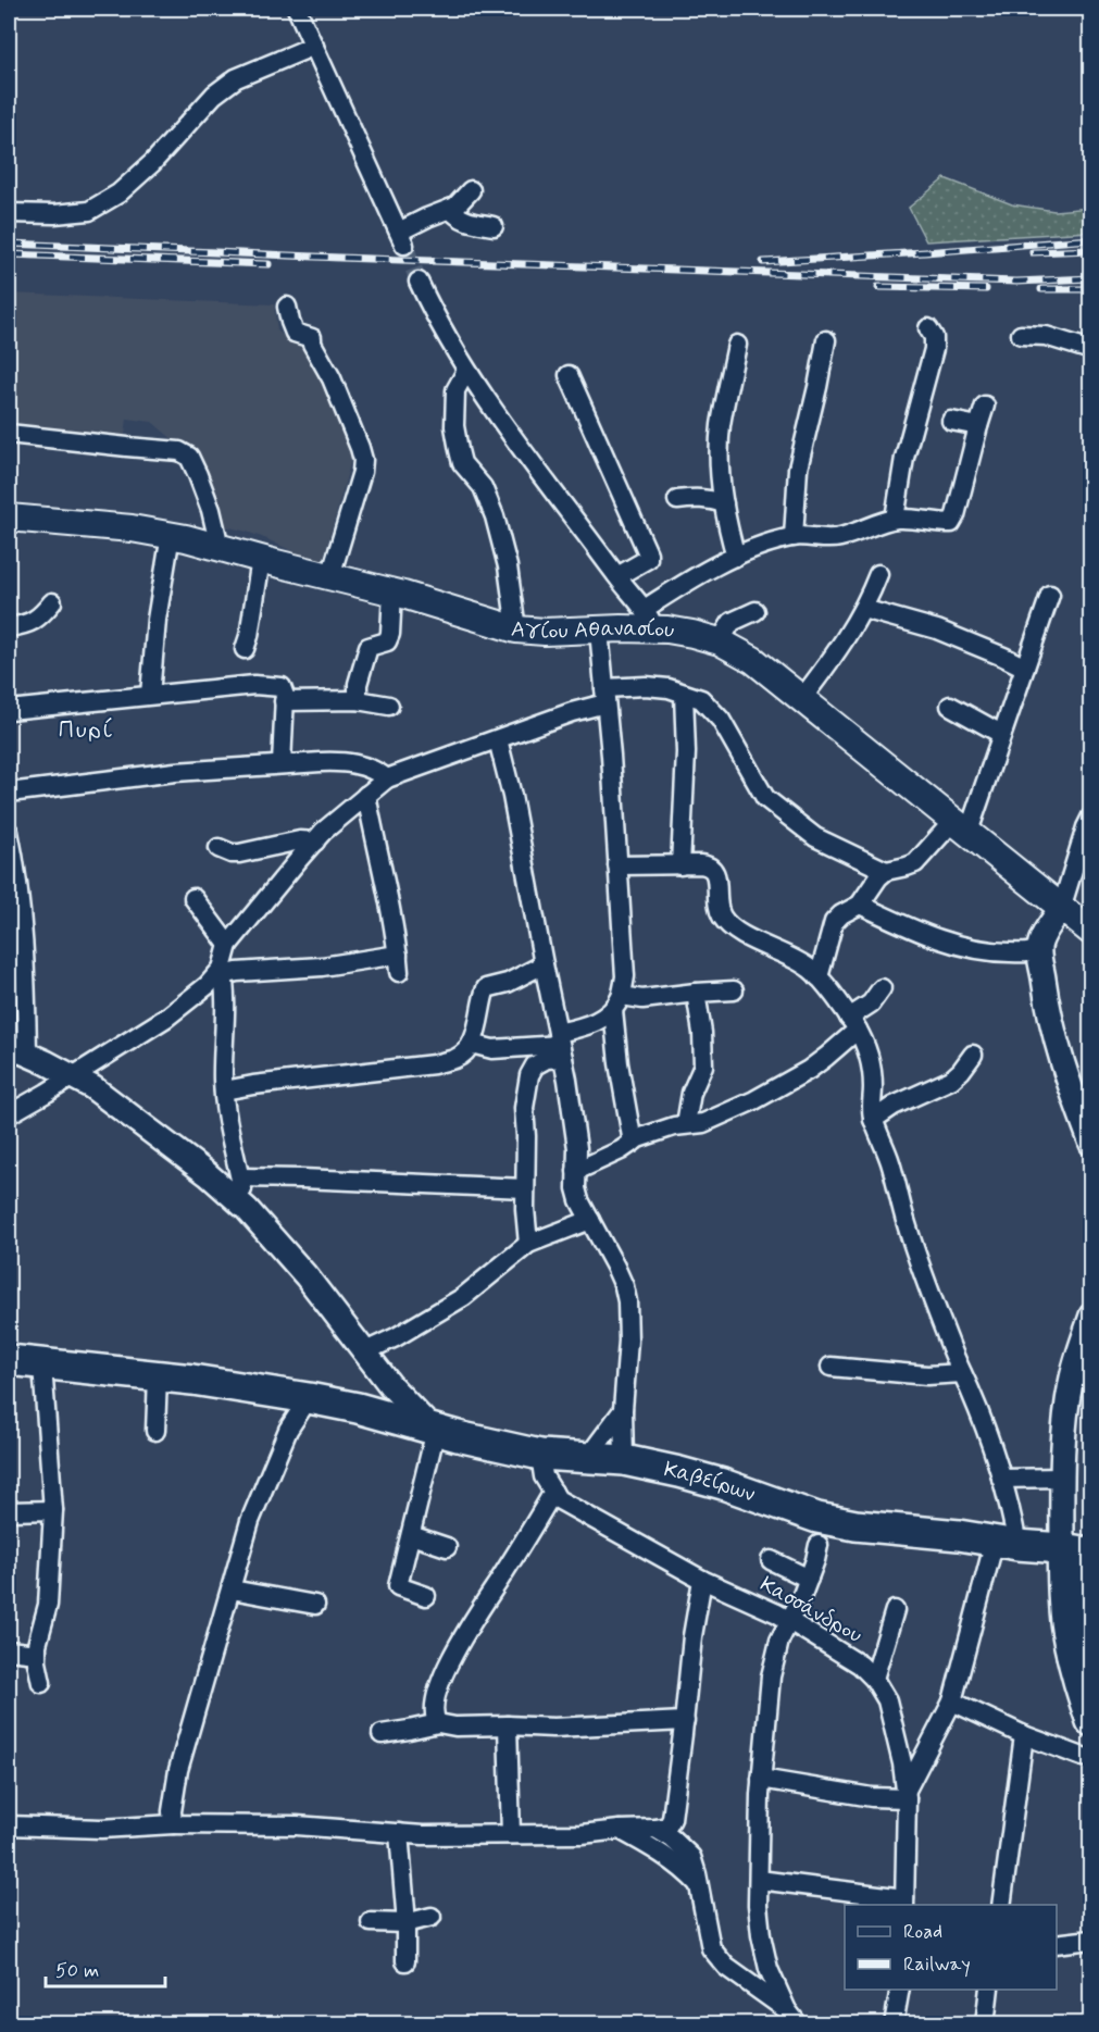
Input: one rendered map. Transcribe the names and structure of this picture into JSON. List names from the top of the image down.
{
  "streets": {
    "main road": ["Αγίου Αθανασίου", "Καβείρων"],
    "street": ["Κασσάνδρου"]
  },
  "districts": ["Πυρί"],
  "legend": ["Road", "Railway"],
  "scale_bar": "50 m"
}
